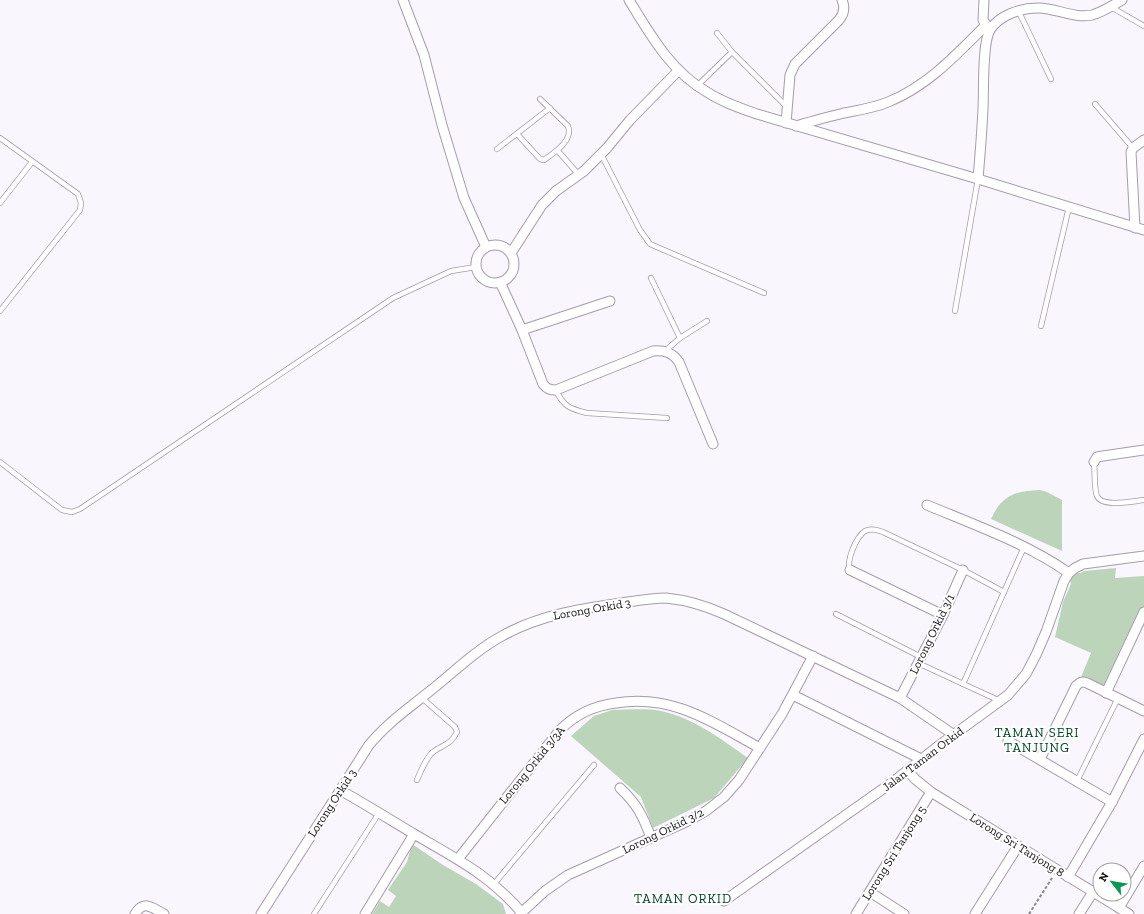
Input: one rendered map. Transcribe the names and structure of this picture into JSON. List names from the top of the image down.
{
  "streets": {
    "street": [
      "Lorong Orkid 3",
      "Lorong Orkid 3/1",
      "Jalan Taman Orkid",
      "Lorong Orkid 3/3A",
      "Lorong Orkid 3/2",
      "Lorong Sri Tanjong 8",
      "Lorong Sri Tanjong 5"
    ]
  },
  "crossings": [
    ["Lorong Orkid 3", "Lorong Orkid 3/1"],
    ["Lorong Orkid 3", "Jalan Taman Orkid"],
    ["Lorong Orkid 3", "Lorong Orkid 3/2"],
    ["Jalan Taman Orkid", "Lorong Sri Tanjong 8"],
    ["Lorong Orkid 3/3A", "Lorong Orkid 3/2"],
    ["Lorong Sri Tanjong 8", "Lorong Sri Tanjong 5"]
  ],
  "districts": ["TAMAN SERI TANJUNG", "TAMAN ORKID"],
  "north": "top left"
}
